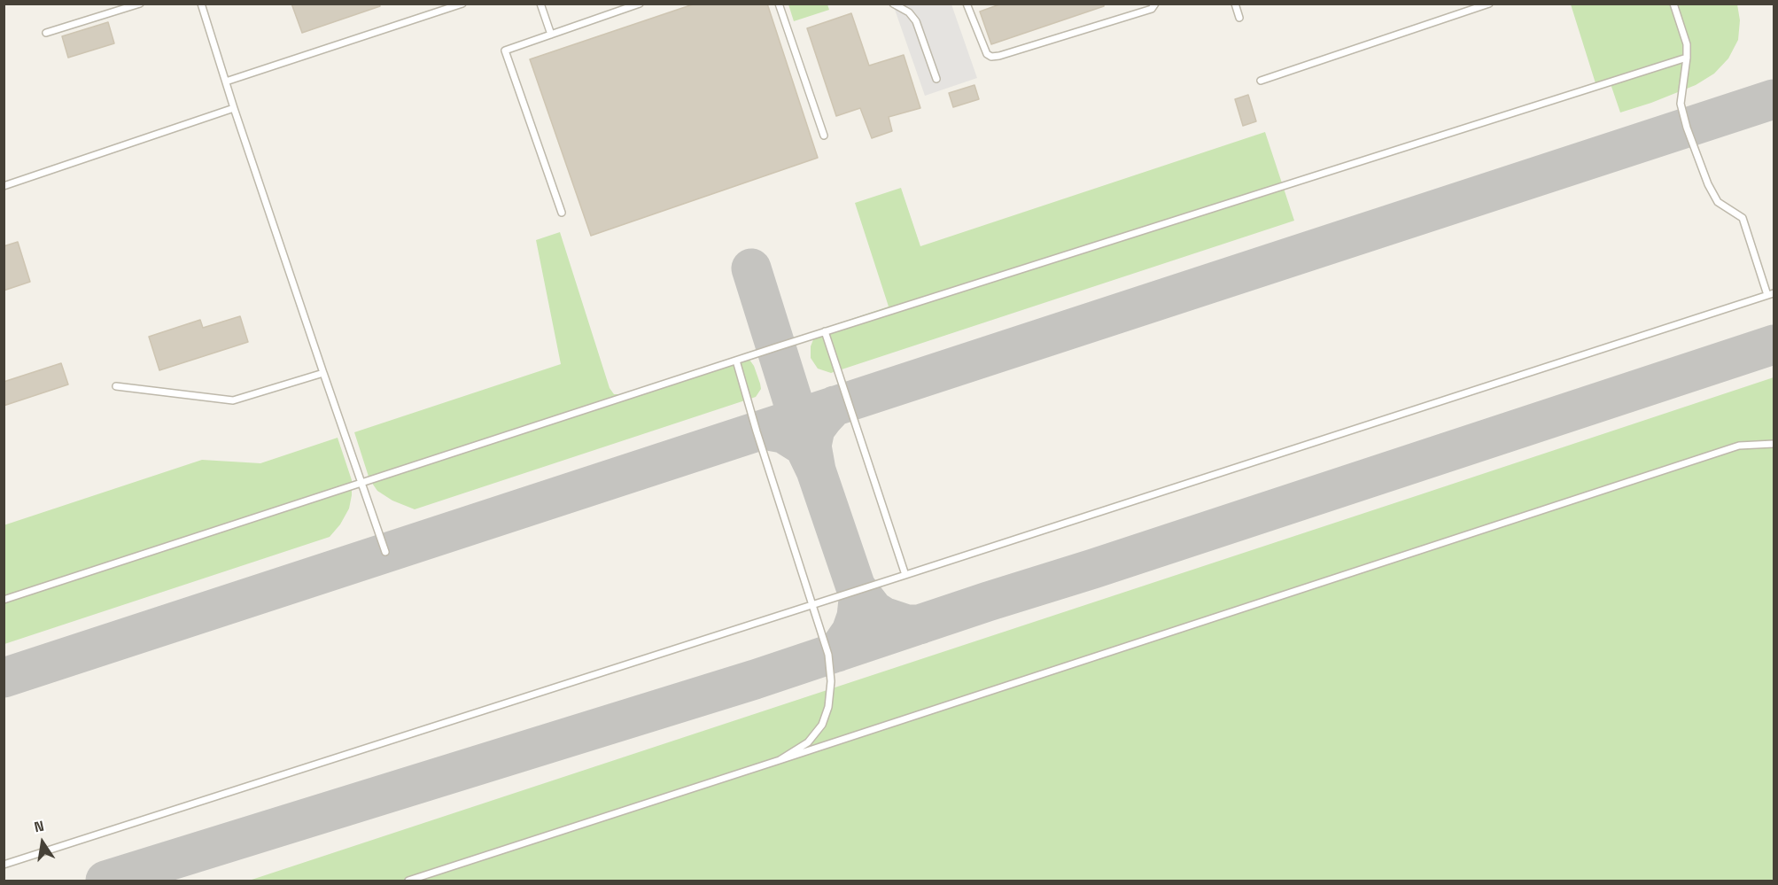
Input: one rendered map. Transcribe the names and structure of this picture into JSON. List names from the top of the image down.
{
  "north": "top"
}
